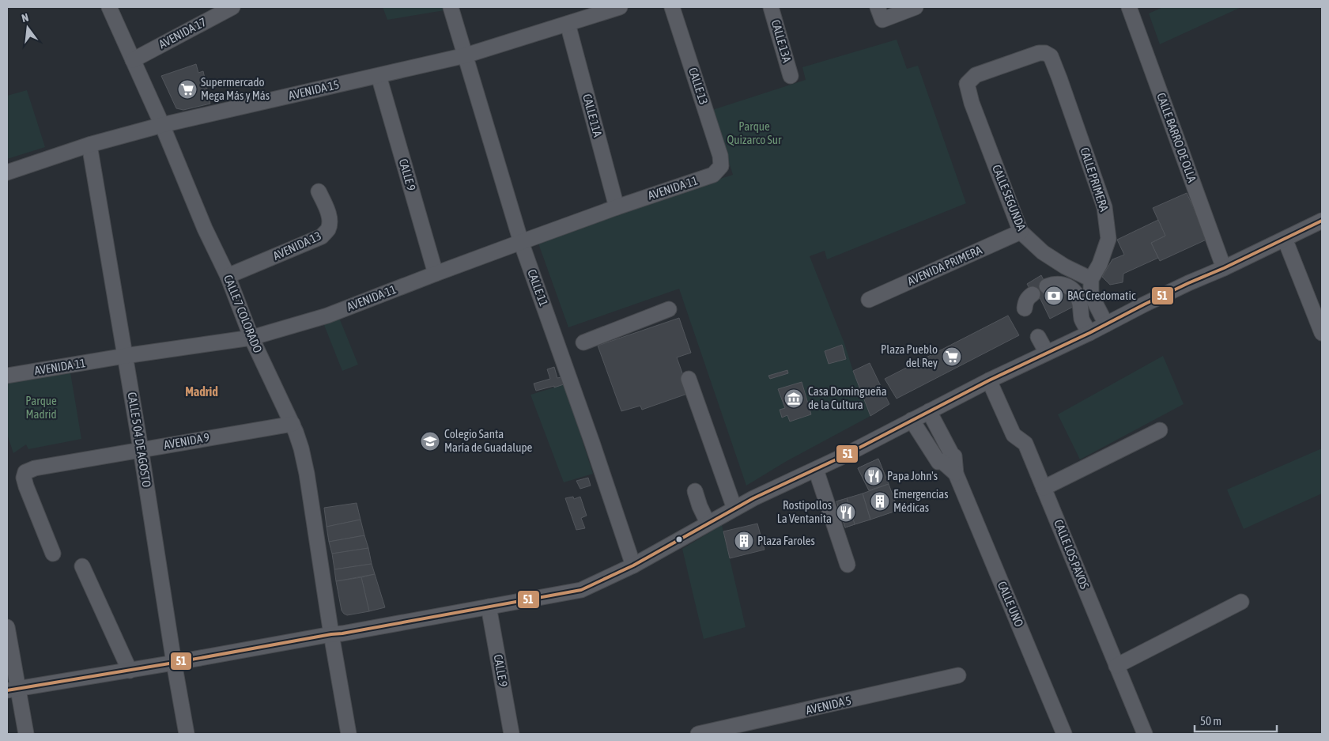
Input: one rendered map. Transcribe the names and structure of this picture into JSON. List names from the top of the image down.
{
  "streets": {
    "street": [
      "AVENIDA 17",
      "CALLE 13A",
      "CALLE 13",
      "AVENIDA 15",
      "CALLE 11A",
      "CALLE BARRO DE OLLA",
      "CALLE 9",
      "CALLE PRIMERA",
      "AVENIDA 11",
      "CALLE SEGUNDA",
      "AVENIDA 13",
      "AVENIDA PRIMERA",
      "CALLE 11",
      "CALLE 7 COLORADO",
      "CALLE 5 04 DE AGOSTO",
      "AVENIDA 9",
      "CALLE LOS PAVOS",
      "CALLE UNO",
      "AVENIDA 5"
    ]
  },
  "crossings": [
    ["AVENIDA 17", "CALLE 7 COLORADO"],
    ["CALLE 13", "AVENIDA 11"],
    ["AVENIDA 15", "CALLE 11A"],
    ["AVENIDA 15", "CALLE 9"],
    ["AVENIDA 15", "CALLE 11"],
    ["AVENIDA 15", "CALLE 7 COLORADO"],
    ["AVENIDA 15", "CALLE 5 04 DE AGOSTO"],
    ["CALLE 11A", "AVENIDA 11"],
    ["CALLE 9", "AVENIDA 11"],
    ["CALLE PRIMERA", "CALLE SEGUNDA"],
    ["AVENIDA 11", "CALLE 11"],
    ["AVENIDA 11", "CALLE 7 COLORADO"],
    ["AVENIDA 11", "CALLE 5 04 DE AGOSTO"],
    ["CALLE SEGUNDA", "AVENIDA PRIMERA"],
    ["AVENIDA 13", "CALLE 7 COLORADO"],
    ["CALLE 7 COLORADO", "AVENIDA 9"],
    ["CALLE 5 04 DE AGOSTO", "AVENIDA 9"]
  ],
  "districts": ["Madrid"],
  "parks": ["Parque Quizarco Sur", "Parque Madrid"],
  "places": {
    "supermarket": ["Supermercado Mega Más y Más", "Plaza Pueblo del Rey"],
    "bank": ["BAC Credomatic"],
    "museum": ["Casa Domingueña de la Cultura"],
    "school or university": ["Colegio Santa María de Guadalupe"],
    "restaurant": ["Papa John's", "Rostipollos La Ventanita"],
    "building": ["Emergencias Médicas", "Plaza Faroles"]
  },
  "lines": ["transit line 51"],
  "scale_bar": "50 m",
  "north": "top"
}
